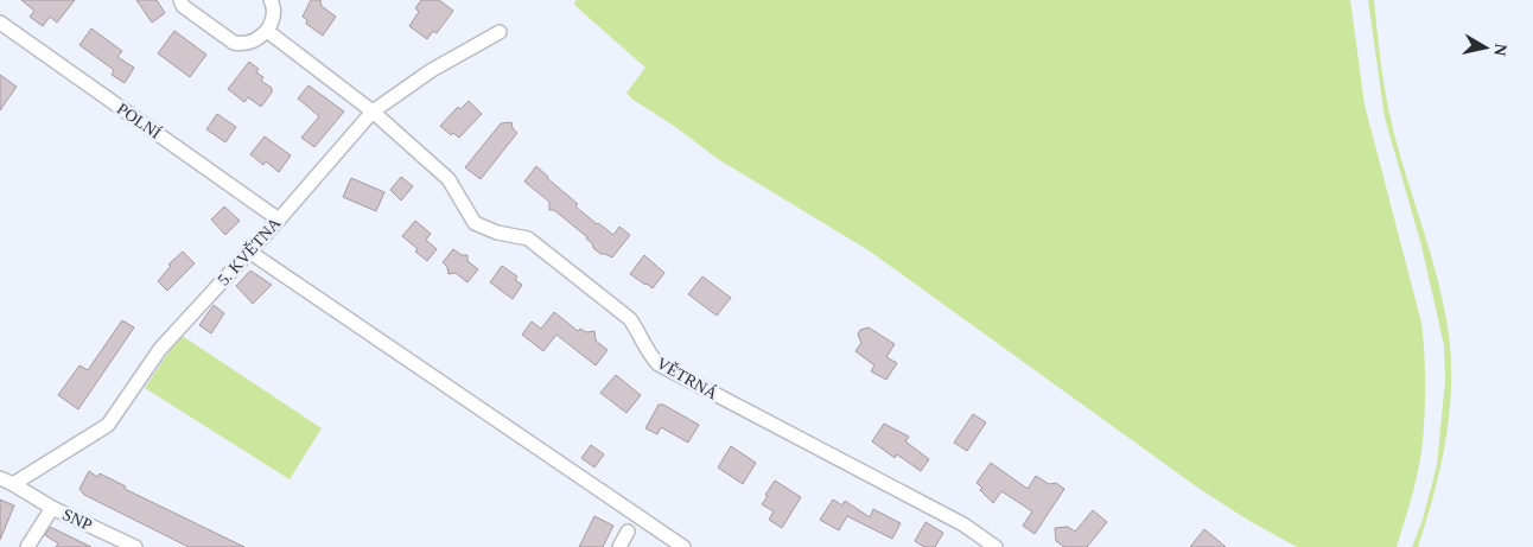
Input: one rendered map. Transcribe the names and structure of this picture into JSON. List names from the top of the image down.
{
  "streets": {
    "street": [
      "POLNÍ",
      "5. KVĚTNA",
      "VĚTRNÁ",
      "SNP"
    ]
  },
  "crossings": [
    ["POLNÍ", "5. KVĚTNA"],
    ["5. KVĚTNA", "VĚTRNÁ"],
    ["5. KVĚTNA", "SNP"]
  ],
  "north": "right"
}
